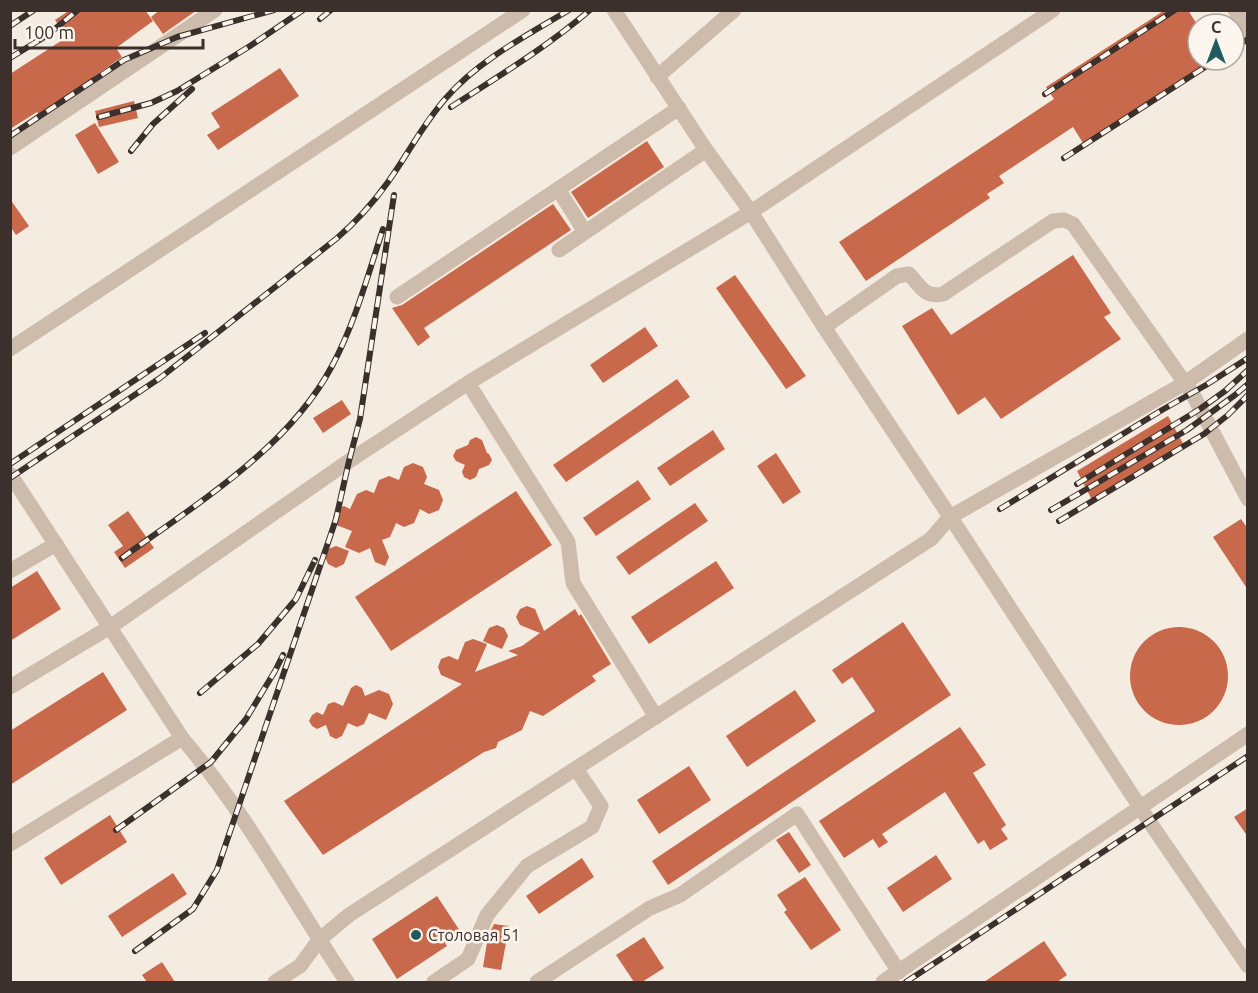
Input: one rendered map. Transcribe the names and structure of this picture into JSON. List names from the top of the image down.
{
  "places": ["Столовая 51"],
  "scale_bar": "100 m",
  "north": "top"
}
